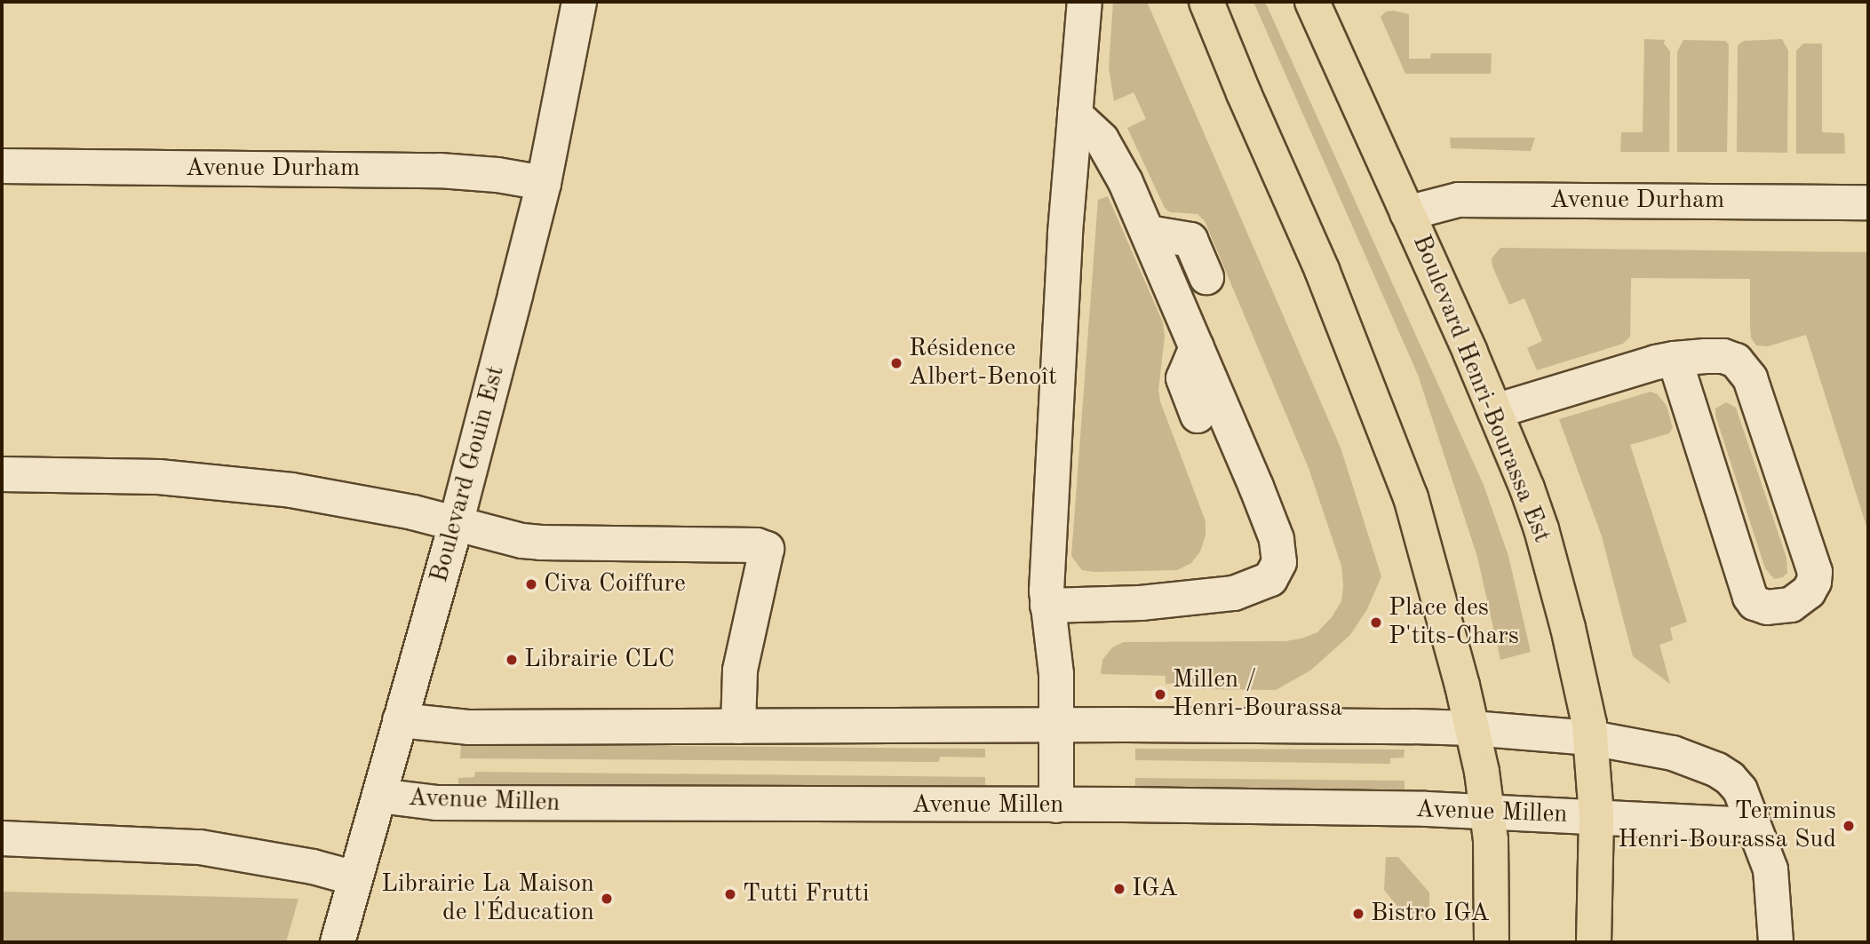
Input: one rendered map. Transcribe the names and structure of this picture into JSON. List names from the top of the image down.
{
  "streets": {
    "main road": ["Boulevard Henri-Bourassa Est"],
    "street": ["Avenue Durham", "Boulevard Gouin Est", "Avenue Millen"]
  },
  "crossings": [
    ["Avenue Durham", "Boulevard Henri-Bourassa Est"],
    ["Avenue Durham", "Boulevard Gouin Est"],
    ["Boulevard Henri-Bourassa Est", "Avenue Millen"],
    ["Boulevard Gouin Est", "Avenue Millen"]
  ],
  "places": [
    "Résidence Albert-Benoît",
    "Civa Coiffure",
    "Place des P'tits-Chars",
    "Librairie CLC",
    "Millen / Henri-Bourassa",
    "Terminus Henri-Bourassa Sud",
    "IGA",
    "Tutti Frutti",
    "Librairie La Maison de l'Éducation",
    "Bistro IGA"
  ]
}
